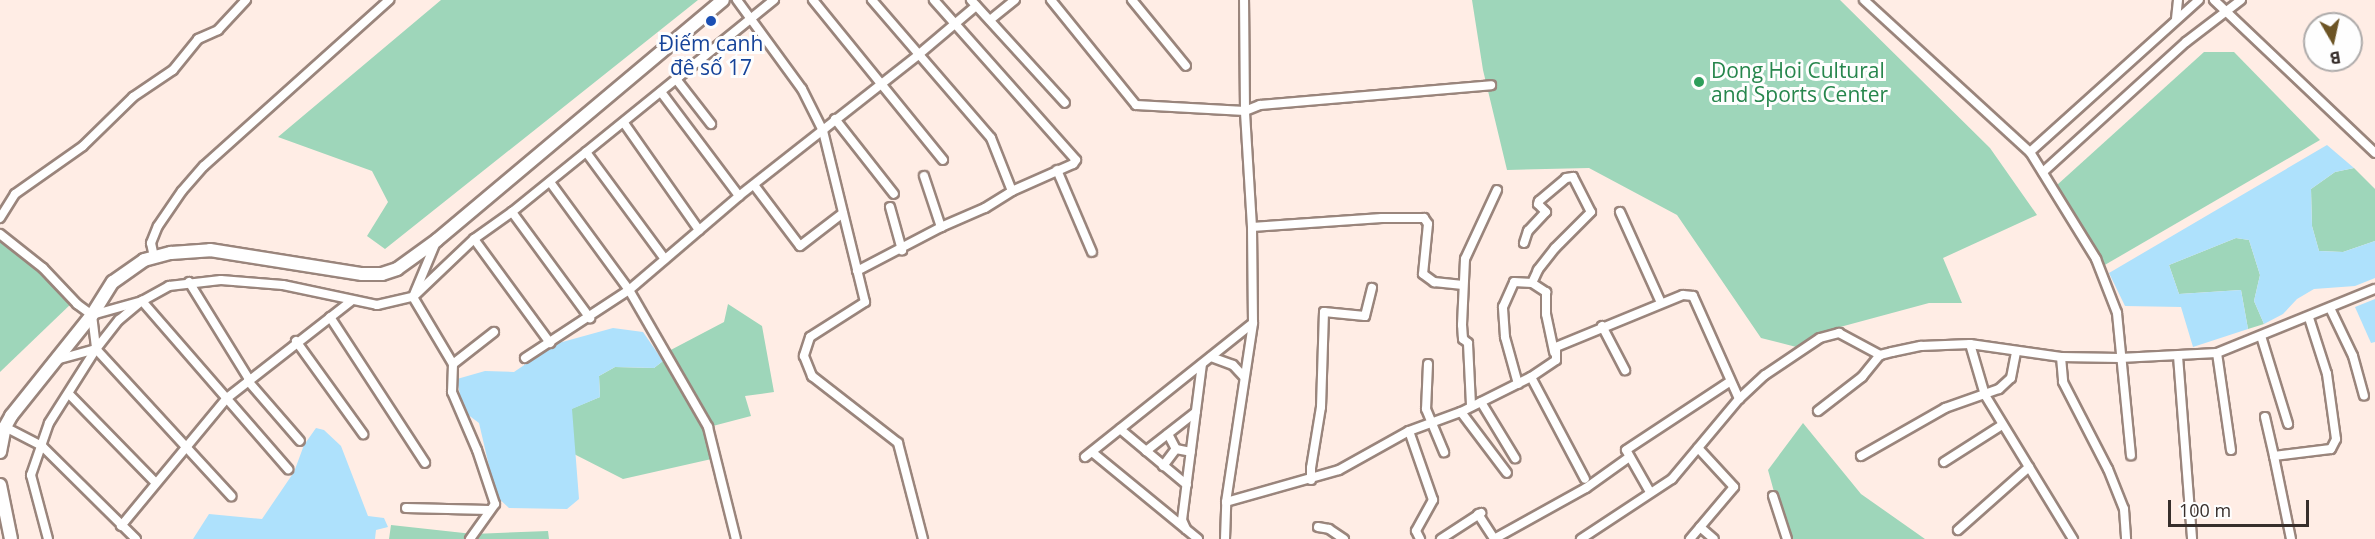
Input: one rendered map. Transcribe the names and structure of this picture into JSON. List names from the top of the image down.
{
  "places": ["Điếm canh đê số 17", "Dong Hoi Cultural and Sports Center"],
  "scale_bar": "100 m",
  "north": "bottom"
}
